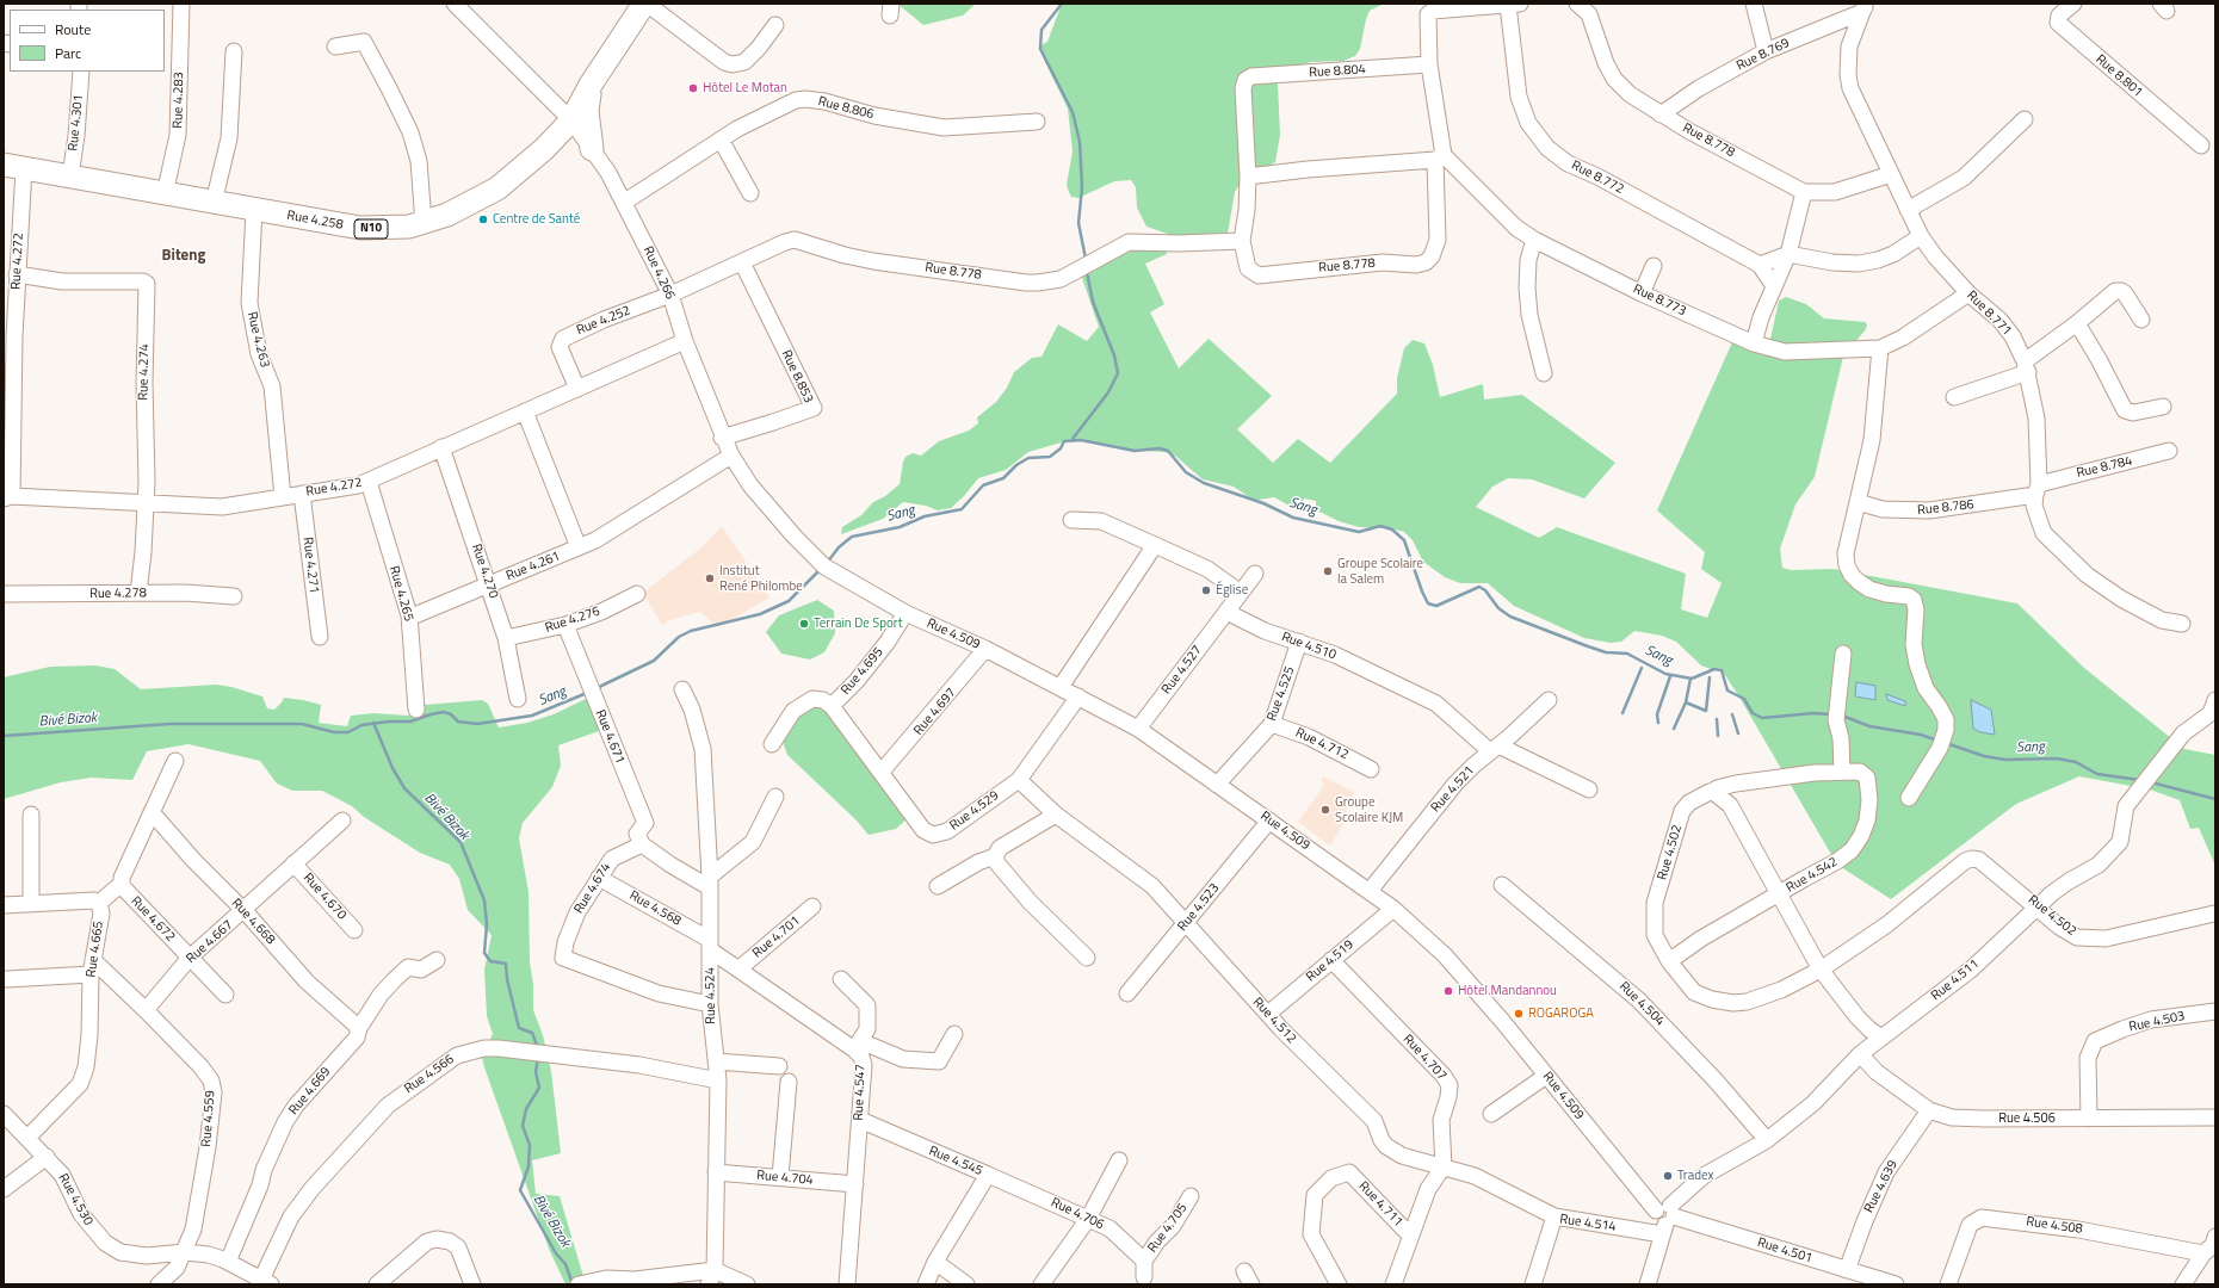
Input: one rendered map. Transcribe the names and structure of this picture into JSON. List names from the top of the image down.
{
  "streets": {
    "highway": ["Rue 4.258", "N10"],
    "street": [
      "Rue 8.769",
      "Rue 8.804",
      "Rue 8.801",
      "Rue 4.283",
      "Rue 8.806",
      "Rue 4.301",
      "Rue 8.778",
      "Rue 8.772",
      "Rue 4.272",
      "Rue 4.266",
      "Rue 8.773",
      "Rue 8.771",
      "Rue 4.252",
      "Rue 4.263",
      "Rue 4.274",
      "Rue 8.853",
      "Rue 8.784",
      "Rue 8.786",
      "Rue 4.271",
      "Rue 4.261",
      "Rue 4.270",
      "Rue 4.278",
      "Rue 4.265",
      "Rue 4.276",
      "Rue 4.509",
      "Rue 4.510",
      "Rue 4.527",
      "Rue 4.695",
      "Rue 4.525",
      "Rue 4.697",
      "Rue 4.671",
      "Rue 4.712",
      "Rue 4.521",
      "Rue 4.529",
      "Rue 4.502",
      "Rue 4.542",
      "Rue 4.674",
      "Rue 4.670",
      "Rue 4.523",
      "Rue 4.568",
      "Rue 4.672",
      "Rue 4.668",
      "Rue 4.701",
      "Rue 4.667",
      "Rue 4.665",
      "Rue 4.519",
      "Rue 4.511",
      "Rue 4.524",
      "Rue 4.504",
      "Rue 4.512",
      "Rue 4.503",
      "Rue 4.707",
      "Rue 4.566",
      "Rue 4.669",
      "Rue 4.547",
      "Rue 4.559",
      "Rue 4.506",
      "Rue 4.545",
      "Rue 4.704",
      "Rue 4.639",
      "Rue 4.530",
      "Rue 4.711",
      "Rue 4.706",
      "Rue 4.514",
      "Rue 4.508",
      "Rue 4.705",
      "Rue 4.501"
    ]
  },
  "crossings": [
    ["Rue 8.769", "Rue 8.778"],
    ["Rue 8.769", "Rue 8.771"],
    ["Rue 8.804", "Rue 8.778"],
    ["Rue 4.283", "Rue 4.258"],
    ["Rue 8.806", "Rue 4.266"],
    ["Rue 4.301", "Rue 4.258"],
    ["Rue 8.778", "Rue 8.772"],
    ["Rue 8.778", "Rue 4.266"],
    ["Rue 8.778", "Rue 8.773"],
    ["Rue 8.778", "Rue 8.771"],
    ["Rue 8.778", "Rue 4.252"],
    ["Rue 8.778", "Rue 8.853"],
    ["Rue 4.258", "Rue 4.272"],
    ["Rue 4.258", "Rue 4.266"],
    ["Rue 4.258", "Rue 4.263"],
    ["Rue 4.272", "Rue 4.266"],
    ["Rue 4.272", "Rue 4.252"],
    ["Rue 4.272", "Rue 4.263"],
    ["Rue 4.272", "Rue 4.274"],
    ["Rue 4.272", "Rue 4.271"],
    ["Rue 4.272", "Rue 4.270"],
    ["Rue 4.272", "Rue 4.265"],
    ["Rue 4.266", "Rue 4.252"],
    ["Rue 4.266", "Rue 8.853"],
    ["Rue 4.266", "Rue 4.261"],
    ["Rue 4.266", "Rue 4.509"],
    ["Rue 8.771", "Rue 8.784"],
    ["Rue 8.771", "Rue 8.786"],
    ["Rue 4.274", "Rue 4.278"],
    ["Rue 8.784", "Rue 8.786"],
    ["Rue 4.261", "Rue 4.270"],
    ["Rue 4.261", "Rue 4.265"],
    ["Rue 4.270", "Rue 4.276"],
    ["Rue 4.276", "Rue 4.671"],
    ["Rue 4.509", "Rue 4.527"],
    ["Rue 4.509", "Rue 4.695"],
    ["Rue 4.509", "Rue 4.525"],
    ["Rue 4.509", "Rue 4.697"],
    ["Rue 4.509", "Rue 4.521"],
    ["Rue 4.509", "Rue 4.529"],
    ["Rue 4.509", "Rue 4.523"],
    ["Rue 4.509", "Rue 4.519"],
    ["Rue 4.509", "Rue 4.511"],
    ["Rue 4.509", "Rue 4.514"],
    ["Rue 4.509", "Rue 4.501"],
    ["Rue 4.510", "Rue 4.527"],
    ["Rue 4.510", "Rue 4.525"],
    ["Rue 4.510", "Rue 4.521"],
    ["Rue 4.695", "Rue 4.529"],
    ["Rue 4.525", "Rue 4.712"],
    ["Rue 4.697", "Rue 4.529"],
    ["Rue 4.671", "Rue 4.674"],
    ["Rue 4.529", "Rue 4.512"],
    ["Rue 4.502", "Rue 4.542"],
    ["Rue 4.502", "Rue 4.511"],
    ["Rue 4.674", "Rue 4.568"],
    ["Rue 4.674", "Rue 4.524"],
    ["Rue 4.670", "Rue 4.667"],
    ["Rue 4.523", "Rue 4.512"],
    ["Rue 4.568", "Rue 4.524"],
    ["Rue 4.568", "Rue 4.547"],
    ["Rue 4.672", "Rue 4.667"],
    ["Rue 4.672", "Rue 4.665"],
    ["Rue 4.668", "Rue 4.667"],
    ["Rue 4.668", "Rue 4.669"],
    ["Rue 4.701", "Rue 4.547"],
    ["Rue 4.667", "Rue 4.559"],
    ["Rue 4.665", "Rue 4.559"],
    ["Rue 4.665", "Rue 4.530"],
    ["Rue 4.519", "Rue 4.512"],
    ["Rue 4.519", "Rue 4.707"],
    ["Rue 4.511", "Rue 4.504"],
    ["Rue 4.511", "Rue 4.506"],
    ["Rue 4.511", "Rue 4.514"],
    ["Rue 4.511", "Rue 4.501"],
    ["Rue 4.524", "Rue 4.566"],
    ["Rue 4.524", "Rue 4.547"],
    ["Rue 4.524", "Rue 4.704"],
    ["Rue 4.512", "Rue 4.707"],
    ["Rue 4.512", "Rue 4.514"],
    ["Rue 4.503", "Rue 4.506"],
    ["Rue 4.566", "Rue 4.530"],
    ["Rue 4.669", "Rue 4.530"],
    ["Rue 4.547", "Rue 4.545"],
    ["Rue 4.547", "Rue 4.704"],
    ["Rue 4.559", "Rue 4.530"],
    ["Rue 4.506", "Rue 4.639"],
    ["Rue 4.545", "Rue 4.706"],
    ["Rue 4.639", "Rue 4.501"],
    ["Rue 4.706", "Rue 4.705"],
    ["Rue 4.514", "Rue 4.501"]
  ],
  "districts": ["Biteng"],
  "water": ["Sang", "Bivé Bizok"],
  "places": [
    "Hôtel Le Motan",
    "Centre de Santé",
    "Groupe Scolaire la Salem",
    "Institut René Philombe",
    "Église",
    "Terrain De Sport",
    "Groupe Scolaire KJM",
    "Hôtel Mandannou",
    "ROGAROGA",
    "Tradex"
  ],
  "legend": ["Route", "Parc"]
}
